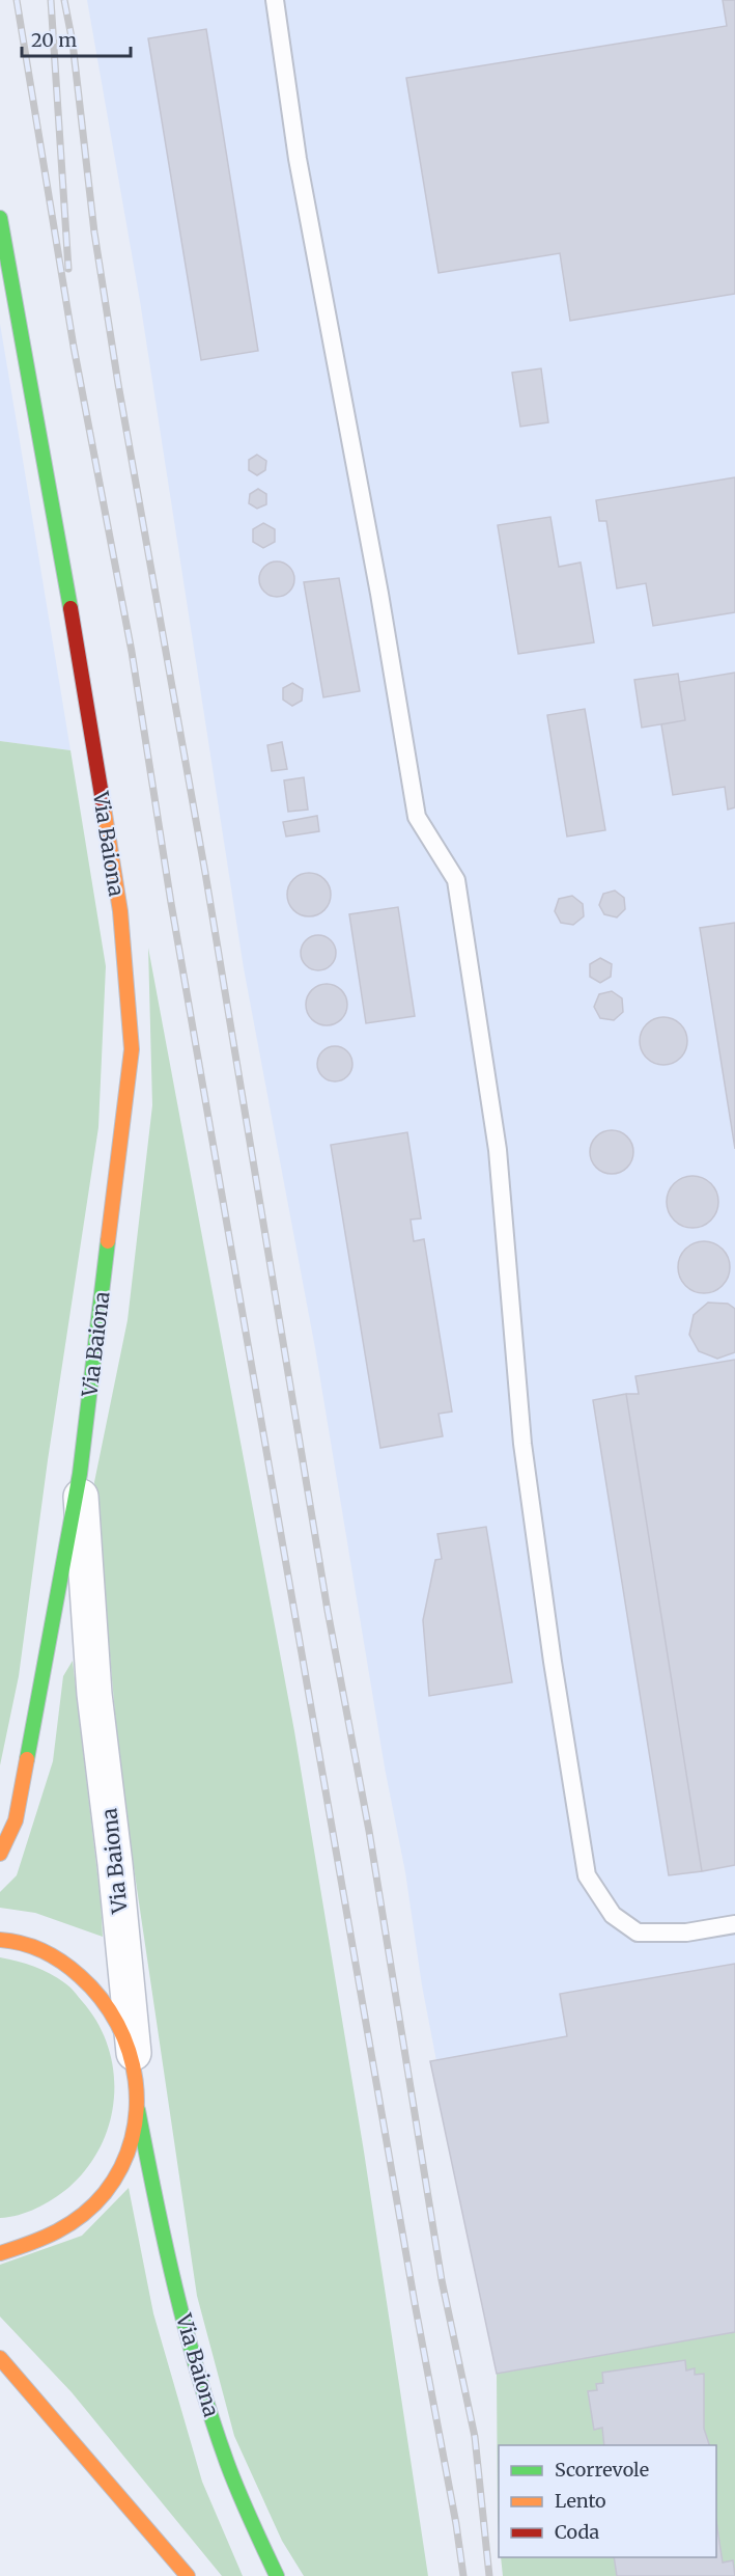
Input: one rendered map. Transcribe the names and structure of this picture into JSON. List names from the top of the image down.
{
  "streets": {
    "street": ["Via Baiona"]
  },
  "legend": ["Scorrevole", "Lento", "Coda"],
  "scale_bar": "20 m"
}
